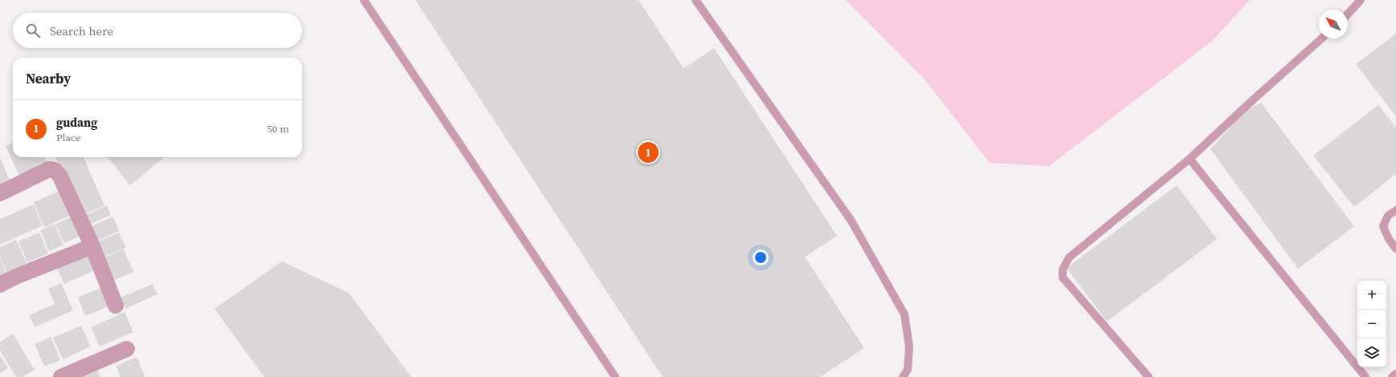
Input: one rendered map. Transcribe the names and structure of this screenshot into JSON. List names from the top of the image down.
{
  "north": "top left",
  "page": {
    "search": "Search here",
    "heading": "Nearby",
    "list": [
      {
        "mark": "1",
        "name": "gudang",
        "note": "Place",
        "value": "50 m"
      }
    ],
    "pins": "1",
    "map_buttons": ["+", "−"]
  }
}
